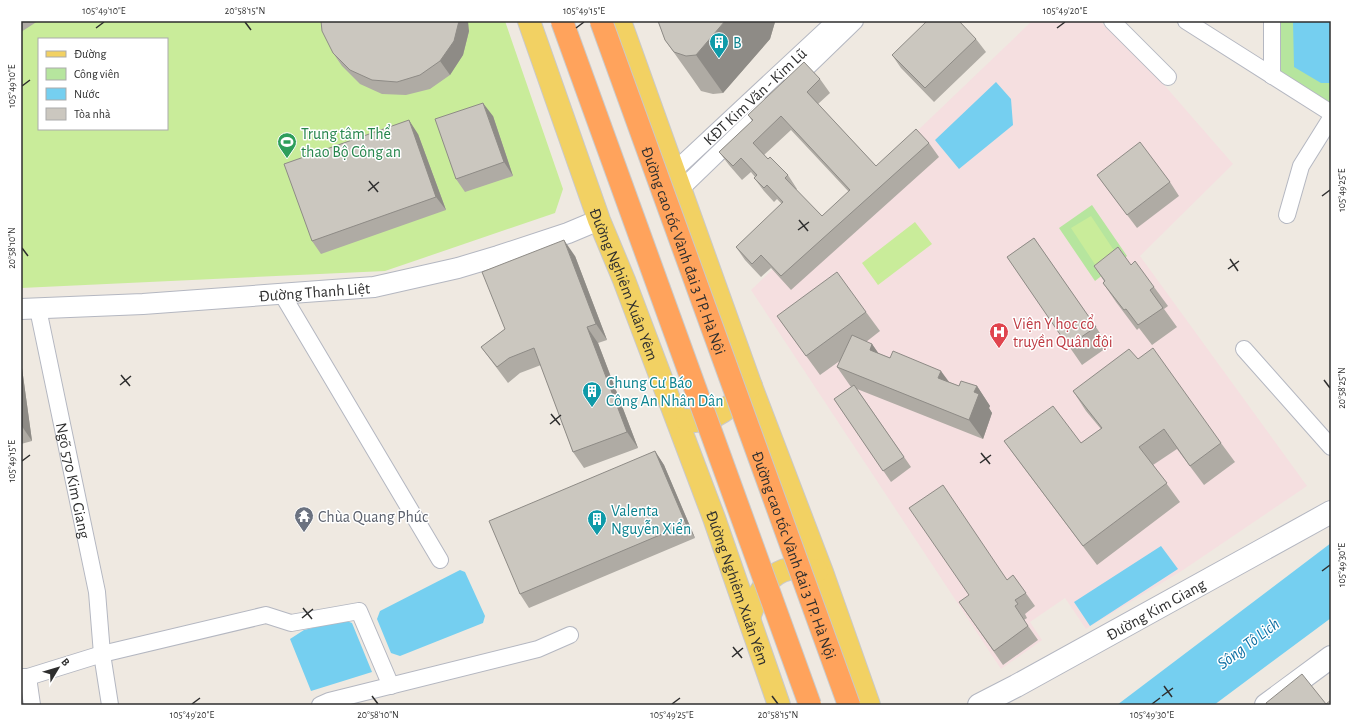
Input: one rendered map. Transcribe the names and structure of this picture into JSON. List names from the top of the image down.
{
  "streets": {
    "highway": ["Đường cao tốc Vành đai 3 TP. Hà Nội"],
    "main road": ["Đường Nghiêm Xuân Yêm", "Đường Kim Giang"],
    "street": ["KĐT Kim Văn - Kim Lũ", "Đường Thanh Liệt", "Ngõ 570 Kim Giang"]
  },
  "crossings": [
    ["Đường Nghiêm Xuân Yêm", "Đường Thanh Liệt"],
    ["Đường Thanh Liệt", "Ngõ 570 Kim Giang"]
  ],
  "water": ["Sông Tô Lịch"],
  "places": {
    "building": ["B", "Chung Cư Báo Công An Nhân Dân", "Valenta Nguyễn Xiển"],
    "sports": ["Trung tâm Thể thao Bộ Công an"],
    "hospital": ["Viện Y học cổ truyền Quân đội"],
    "temple": ["Chùa Quang Phúc"]
  },
  "legend": [
    "Đường",
    "Công viên",
    "Nước",
    "Tòa nhà"
  ],
  "north": "top right",
  "coordinates": [
    "105°49'10\"E",
    "20°58'15\"N",
    "105°49'15\"E",
    "105°49'20\"E",
    "105°49'25\"E",
    "20°58'10\"N",
    "20°58'25\"N",
    "105°49'30\"E"
  ]
}
